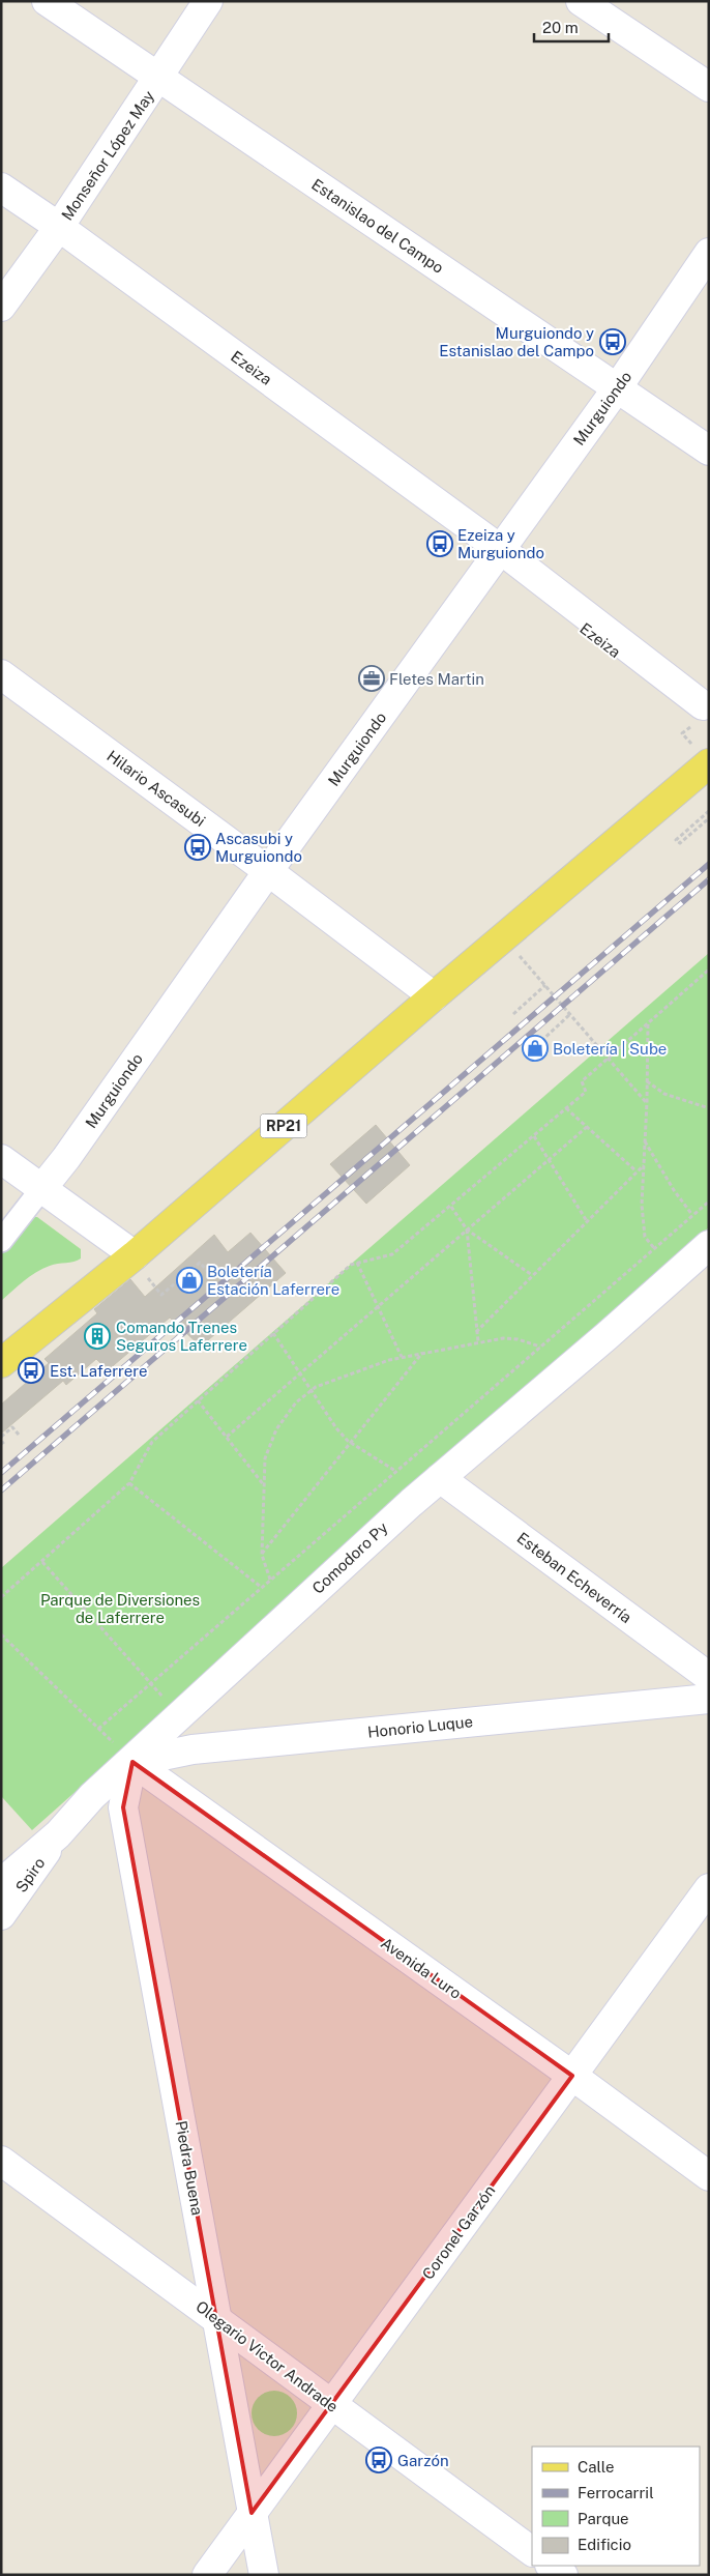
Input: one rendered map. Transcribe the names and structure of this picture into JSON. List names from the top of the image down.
{
  "streets": {
    "main road": ["RP21"],
    "street": [
      "Monseñor López May",
      "Estanislao del Campo",
      "Ezeiza",
      "Murguiondo",
      "Hilario Ascasubi",
      "Comodoro Py",
      "Esteban Echeverría",
      "Honorio Luque",
      "Spiro",
      "Avenida Luro",
      "Piedra Buena",
      "Coronel Garzón",
      "Olegario Victor Andrade"
    ]
  },
  "crossings": [
    ["Monseñor López May", "Estanislao del Campo"],
    ["Monseñor López May", "Ezeiza"],
    ["Estanislao del Campo", "Murguiondo"],
    ["Ezeiza", "Murguiondo"],
    ["Ezeiza", "RP21"],
    ["Murguiondo", "Hilario Ascasubi"],
    ["Hilario Ascasubi", "RP21"],
    ["Comodoro Py", "Esteban Echeverría"],
    ["Comodoro Py", "Honorio Luque"],
    ["Comodoro Py", "Spiro"],
    ["Comodoro Py", "Avenida Luro"],
    ["Comodoro Py", "Piedra Buena"],
    ["Honorio Luque", "Avenida Luro"],
    ["Honorio Luque", "Piedra Buena"],
    ["Avenida Luro", "Piedra Buena"],
    ["Avenida Luro", "Coronel Garzón"],
    ["Piedra Buena", "Coronel Garzón"],
    ["Piedra Buena", "Olegario Victor Andrade"],
    ["Coronel Garzón", "Olegario Victor Andrade"]
  ],
  "parks": ["Parque de Diversiones de Laferrere"],
  "places": {
    "bus stop": [
      "Murguiondo y Estanislao del Campo",
      "Ezeiza y Murguiondo",
      "Ascasubi y Murguiondo",
      "Est. Laferrere",
      "Garzón"
    ],
    "office": ["Fletes Martin"],
    "shop": ["Boletería | Sube", "Boletería Estación Laferrere"],
    "building": ["Comando Trenes Seguros Laferrere"]
  },
  "legend": [
    "Calle",
    "Ferrocarril",
    "Parque",
    "Edificio"
  ],
  "scale_bar": "20 m"
}
